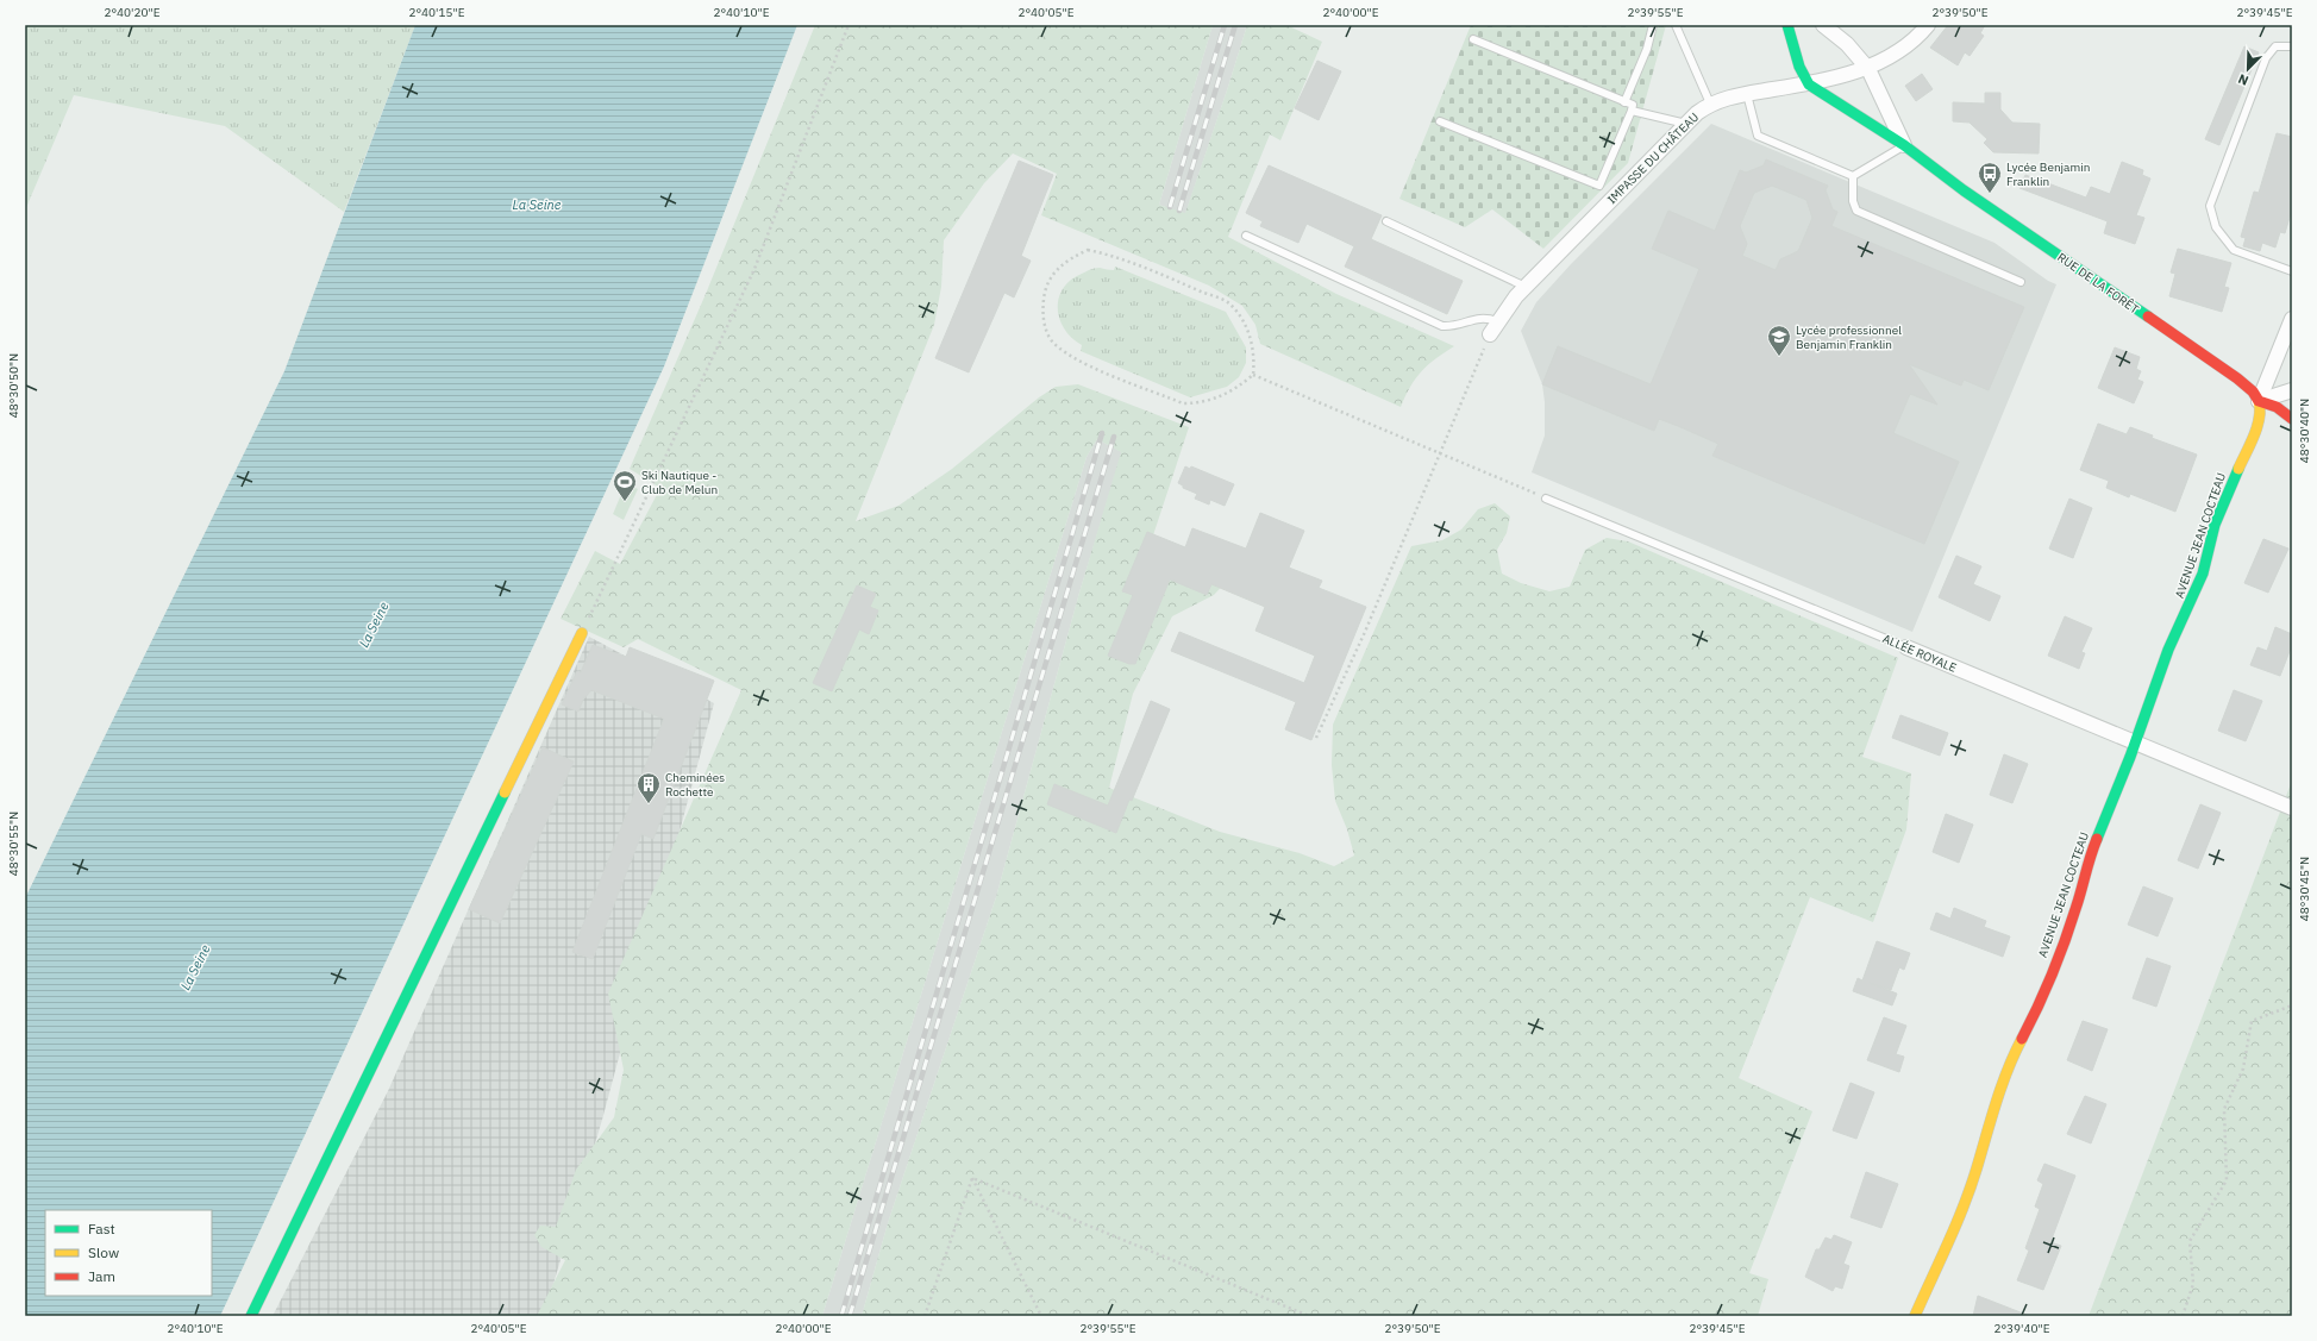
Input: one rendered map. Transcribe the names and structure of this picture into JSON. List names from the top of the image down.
{
  "streets": {
    "street": [
      "IMPASSE DU CHÂTEAU",
      "RUE DE LA FORÊT",
      "AVENUE JEAN COCTEAU",
      "ALLÉE ROYALE"
    ]
  },
  "crossings": [
    ["IMPASSE DU CHÂTEAU", "RUE DE LA FORÊT"],
    ["RUE DE LA FORÊT", "AVENUE JEAN COCTEAU"],
    ["AVENUE JEAN COCTEAU", "ALLÉE ROYALE"]
  ],
  "water": ["La Seine"],
  "places": {
    "bus stop": ["Lycée Benjamin Franklin"],
    "school or university": ["Lycée professionnel Benjamin Franklin"],
    "sports": ["Ski Nautique - Club de Melun"],
    "building": ["Cheminées Rochette"]
  },
  "legend": ["Fast", "Slow", "Jam"],
  "north": "bottom left",
  "coordinates": [
    "2°40'20\"E",
    "2°40'15\"E",
    "2°40'10\"E",
    "2°40'05\"E",
    "2°40'00\"E",
    "2°39'55\"E",
    "2°39'50\"E",
    "2°39'45\"E",
    "48°30'50\"N",
    "48°30'40\"N",
    "48°30'55\"N",
    "48°30'45\"N",
    "2°39'40\"E"
  ]
}
